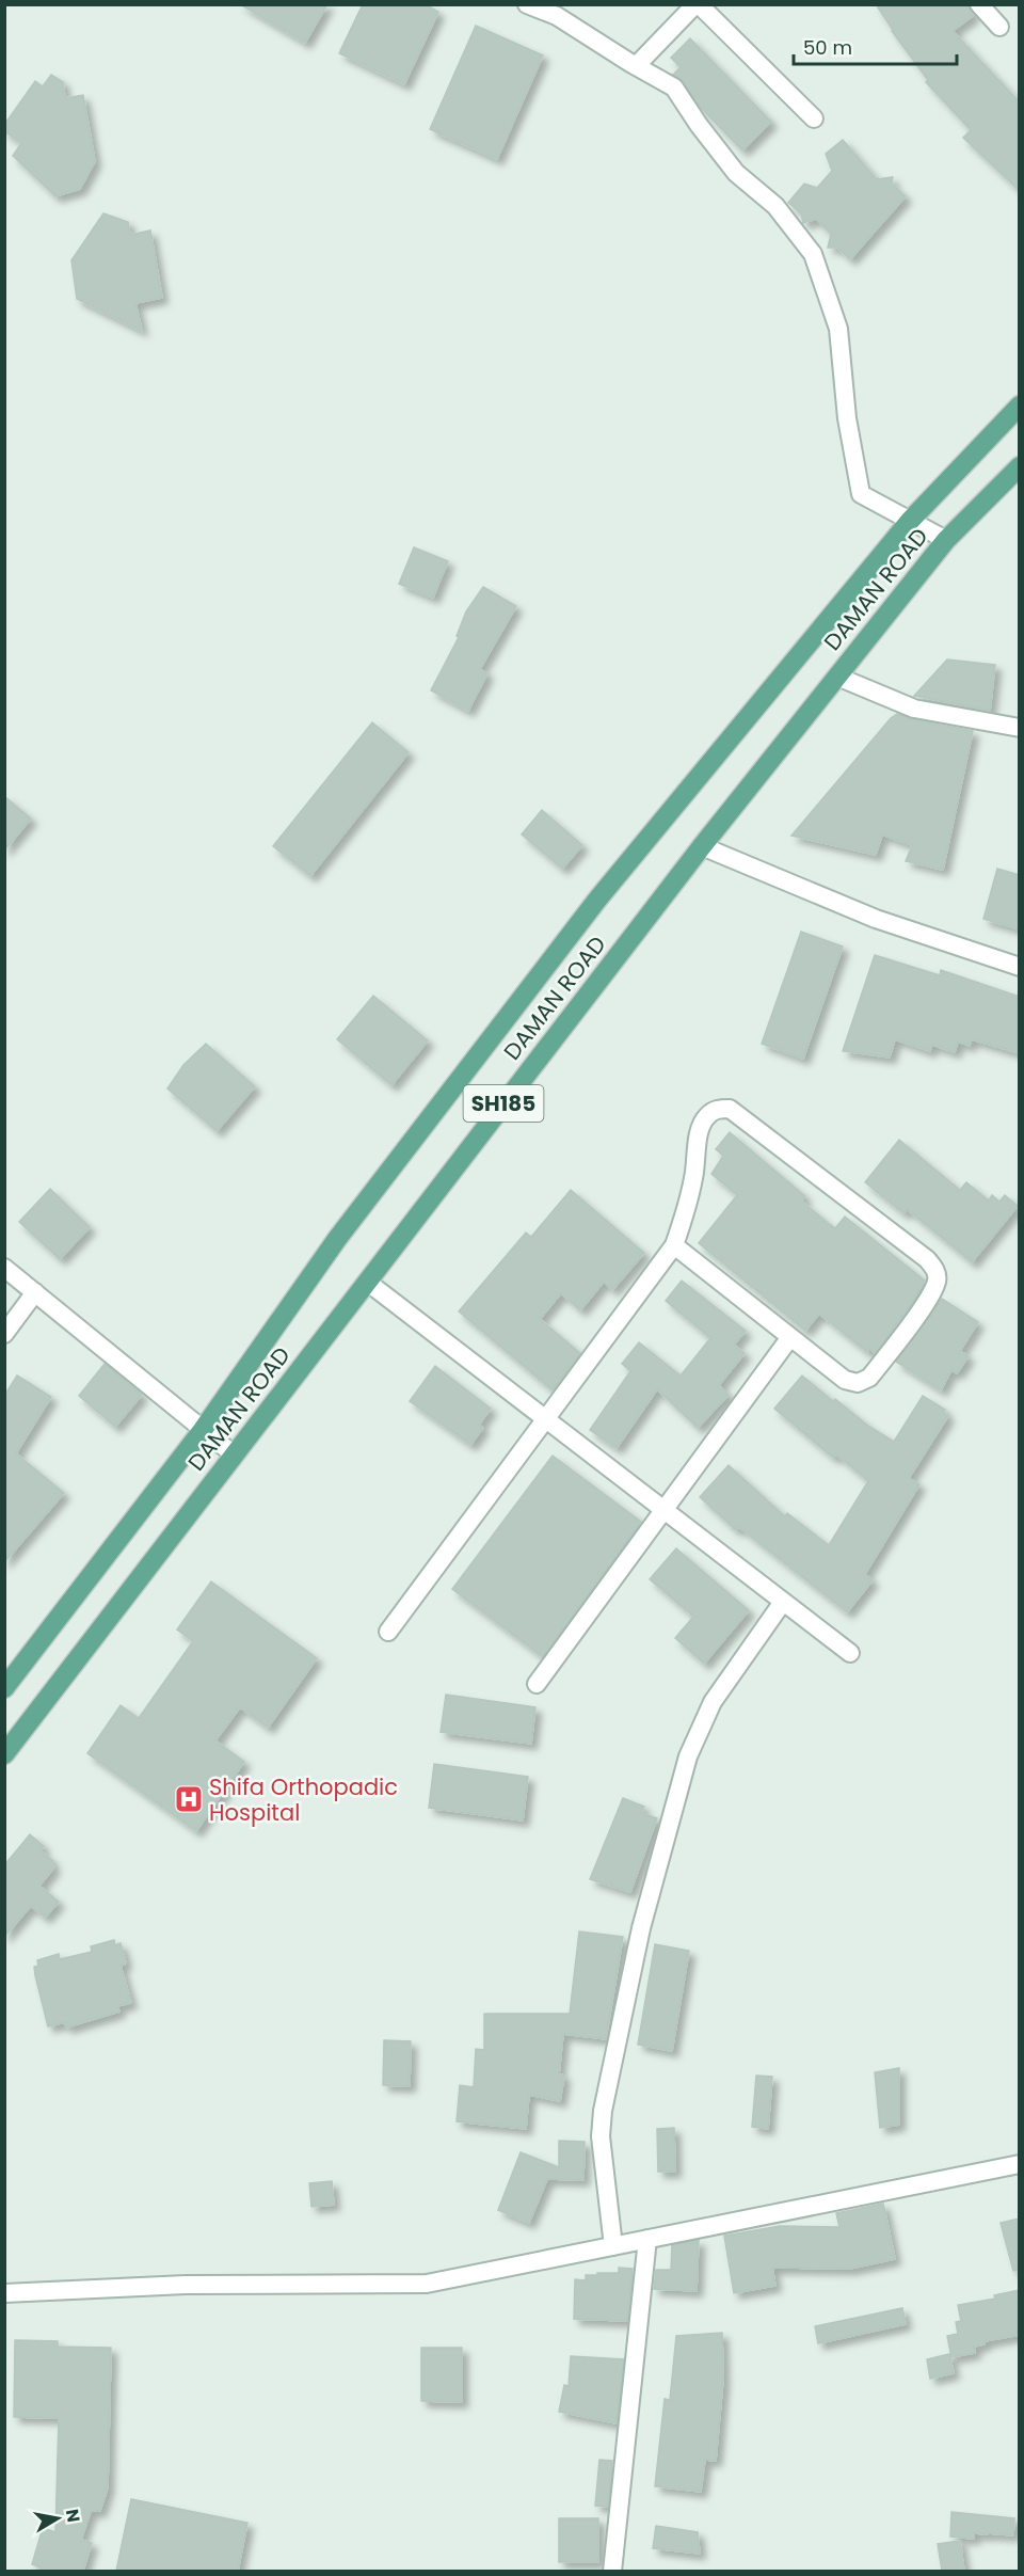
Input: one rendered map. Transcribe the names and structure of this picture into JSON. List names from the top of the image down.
{
  "streets": {
    "main road": ["DAMAN ROAD", "SH185"]
  },
  "places": {
    "hospital": ["Shifa Orthopadic Hospital"]
  },
  "scale_bar": "50 m",
  "north": "right"
}
